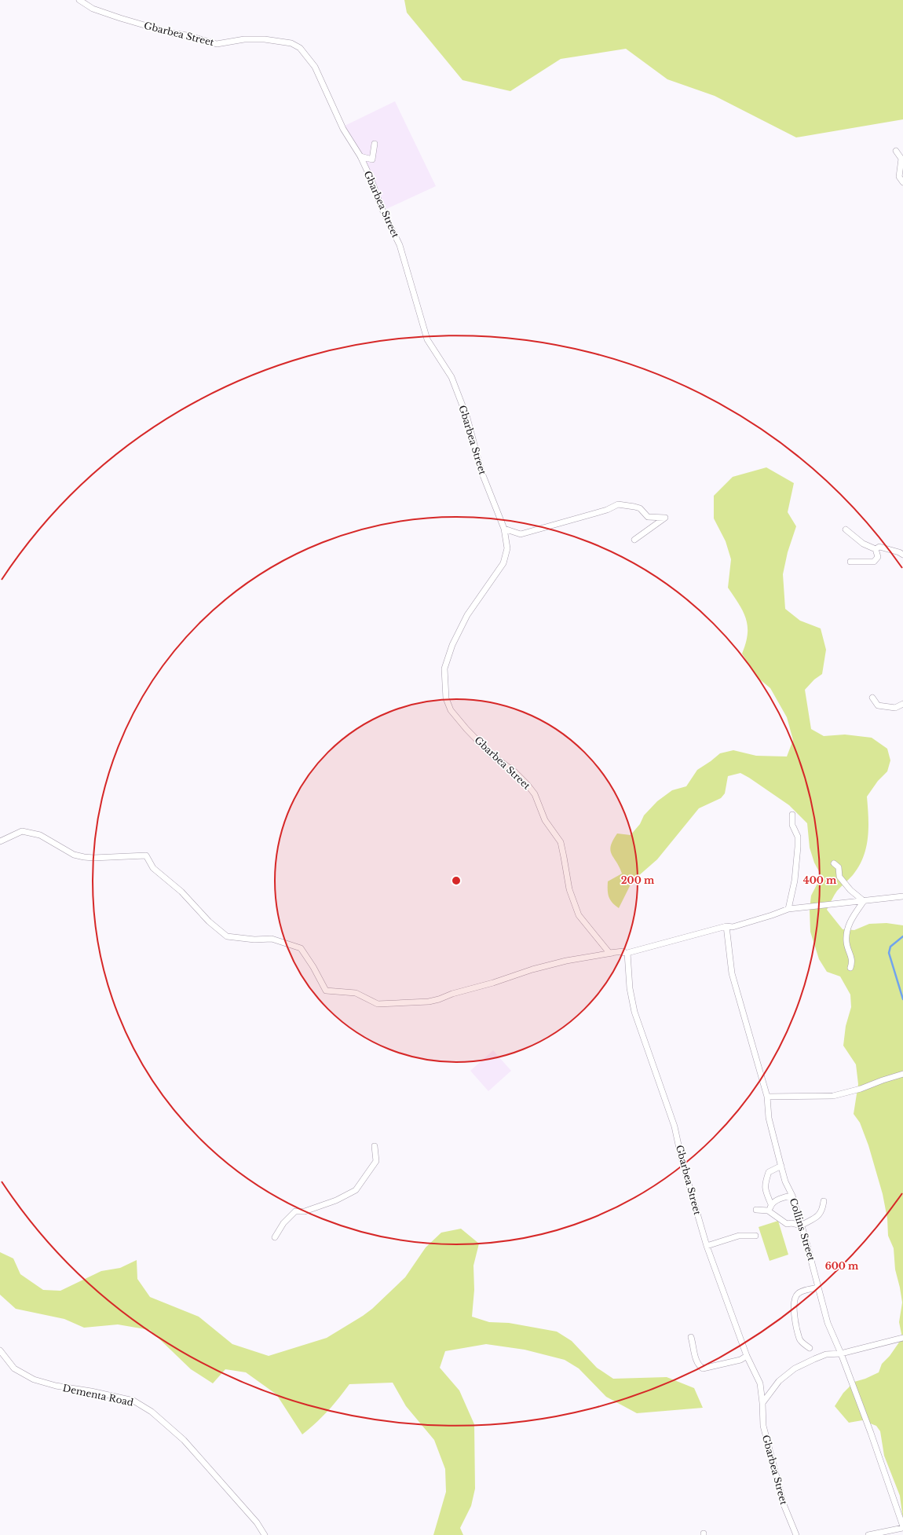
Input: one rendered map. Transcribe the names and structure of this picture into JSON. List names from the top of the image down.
{
  "streets": {
    "street": ["Gbarbea Street", "Collins Street", "Dementa Road"]
  },
  "rings": ["200 m", "400 m", "600 m"]
}
